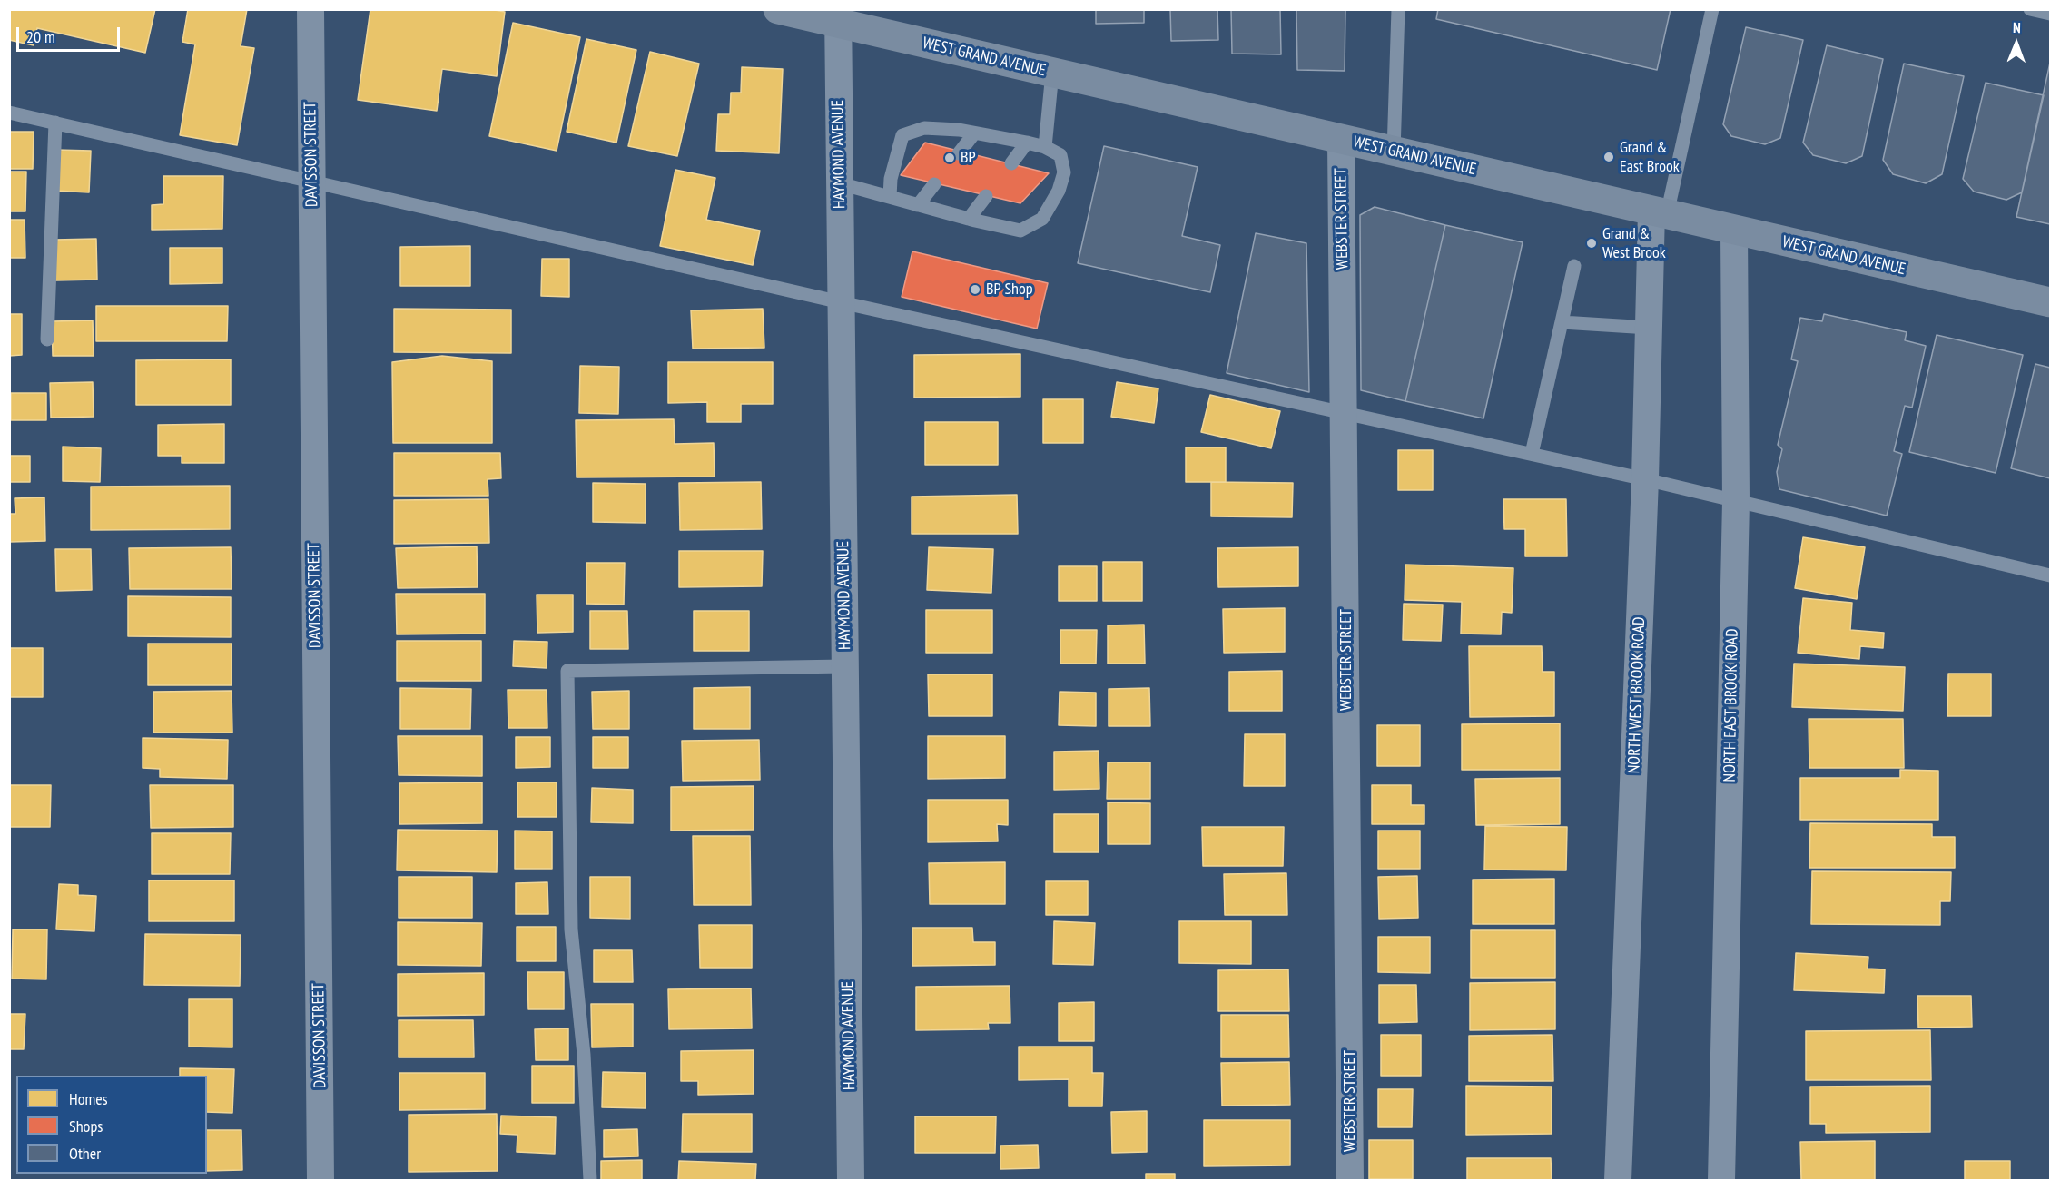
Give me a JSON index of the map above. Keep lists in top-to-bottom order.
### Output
{
  "streets": {
    "main road": ["WEST GRAND AVENUE"],
    "street": [
      "DAVISSON STREET",
      "HAYMOND AVENUE",
      "WEBSTER STREET",
      "NORTH WEST BROOK ROAD",
      "NORTH EAST BROOK ROAD"
    ]
  },
  "crossings": [
    ["WEST GRAND AVENUE", "HAYMOND AVENUE"],
    ["WEST GRAND AVENUE", "WEBSTER STREET"],
    ["WEST GRAND AVENUE", "NORTH WEST BROOK ROAD"],
    ["WEST GRAND AVENUE", "NORTH EAST BROOK ROAD"]
  ],
  "places": [
    "Grand & East Brook",
    "BP",
    "Grand & West Brook",
    "BP Shop"
  ],
  "legend": ["Homes", "Shops", "Other"],
  "scale_bar": "20 m",
  "north": "top"
}
